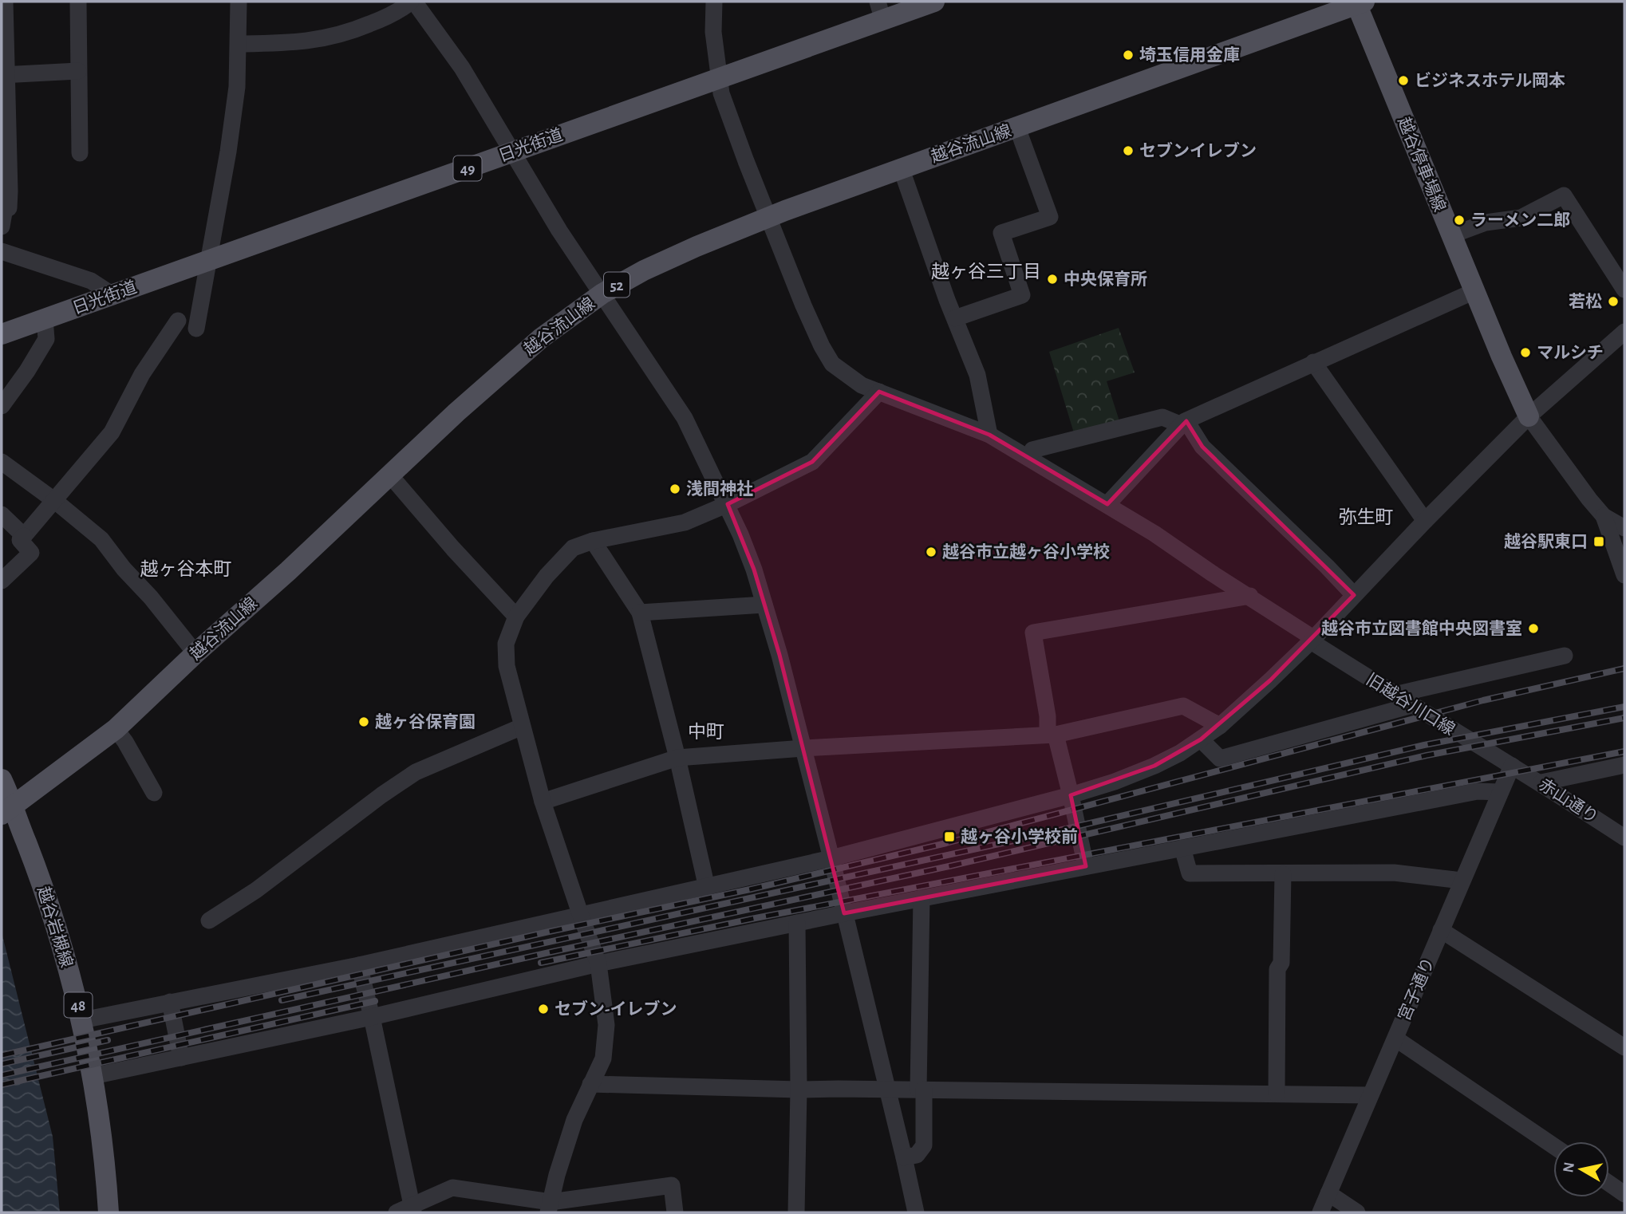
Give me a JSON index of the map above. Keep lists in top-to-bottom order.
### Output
{
  "streets": {
    "main road": [
      "越谷流山線",
      "日光街道",
      "越谷停車場線",
      "49",
      "52",
      "越谷岩槻線",
      "48"
    ],
    "street": ["旧越谷川口線", "赤山通り", "宮子通り"]
  },
  "crossings": [
    ["越谷流山線", "越谷停車場線"],
    ["越谷流山線", "旧越谷川口線"],
    ["越谷流山線", "越谷岩槻線"],
    ["日光街道", "旧越谷川口線"],
    ["旧越谷川口線", "赤山通り"],
    ["旧越谷川口線", "宮子通り"],
    ["赤山通り", "宮子通り"]
  ],
  "districts": [
    "越ヶ谷三丁目",
    "弥生町",
    "越ヶ谷本町",
    "中町"
  ],
  "places": {
    "other": [
      "埼玉信用金庫",
      "ビジネスホテル岡本",
      "セブンイレブン",
      "ラーメン二郎",
      "中央保育所",
      "若松",
      "マルシチ",
      "浅間神社",
      "越谷市立越ヶ谷小学校",
      "越谷市立図書館中央図書室",
      "越ヶ谷保育園",
      "セブン-イレブン"
    ],
    "transit": ["越谷駅東口", "越ヶ谷小学校前"]
  },
  "north": "left"
}
